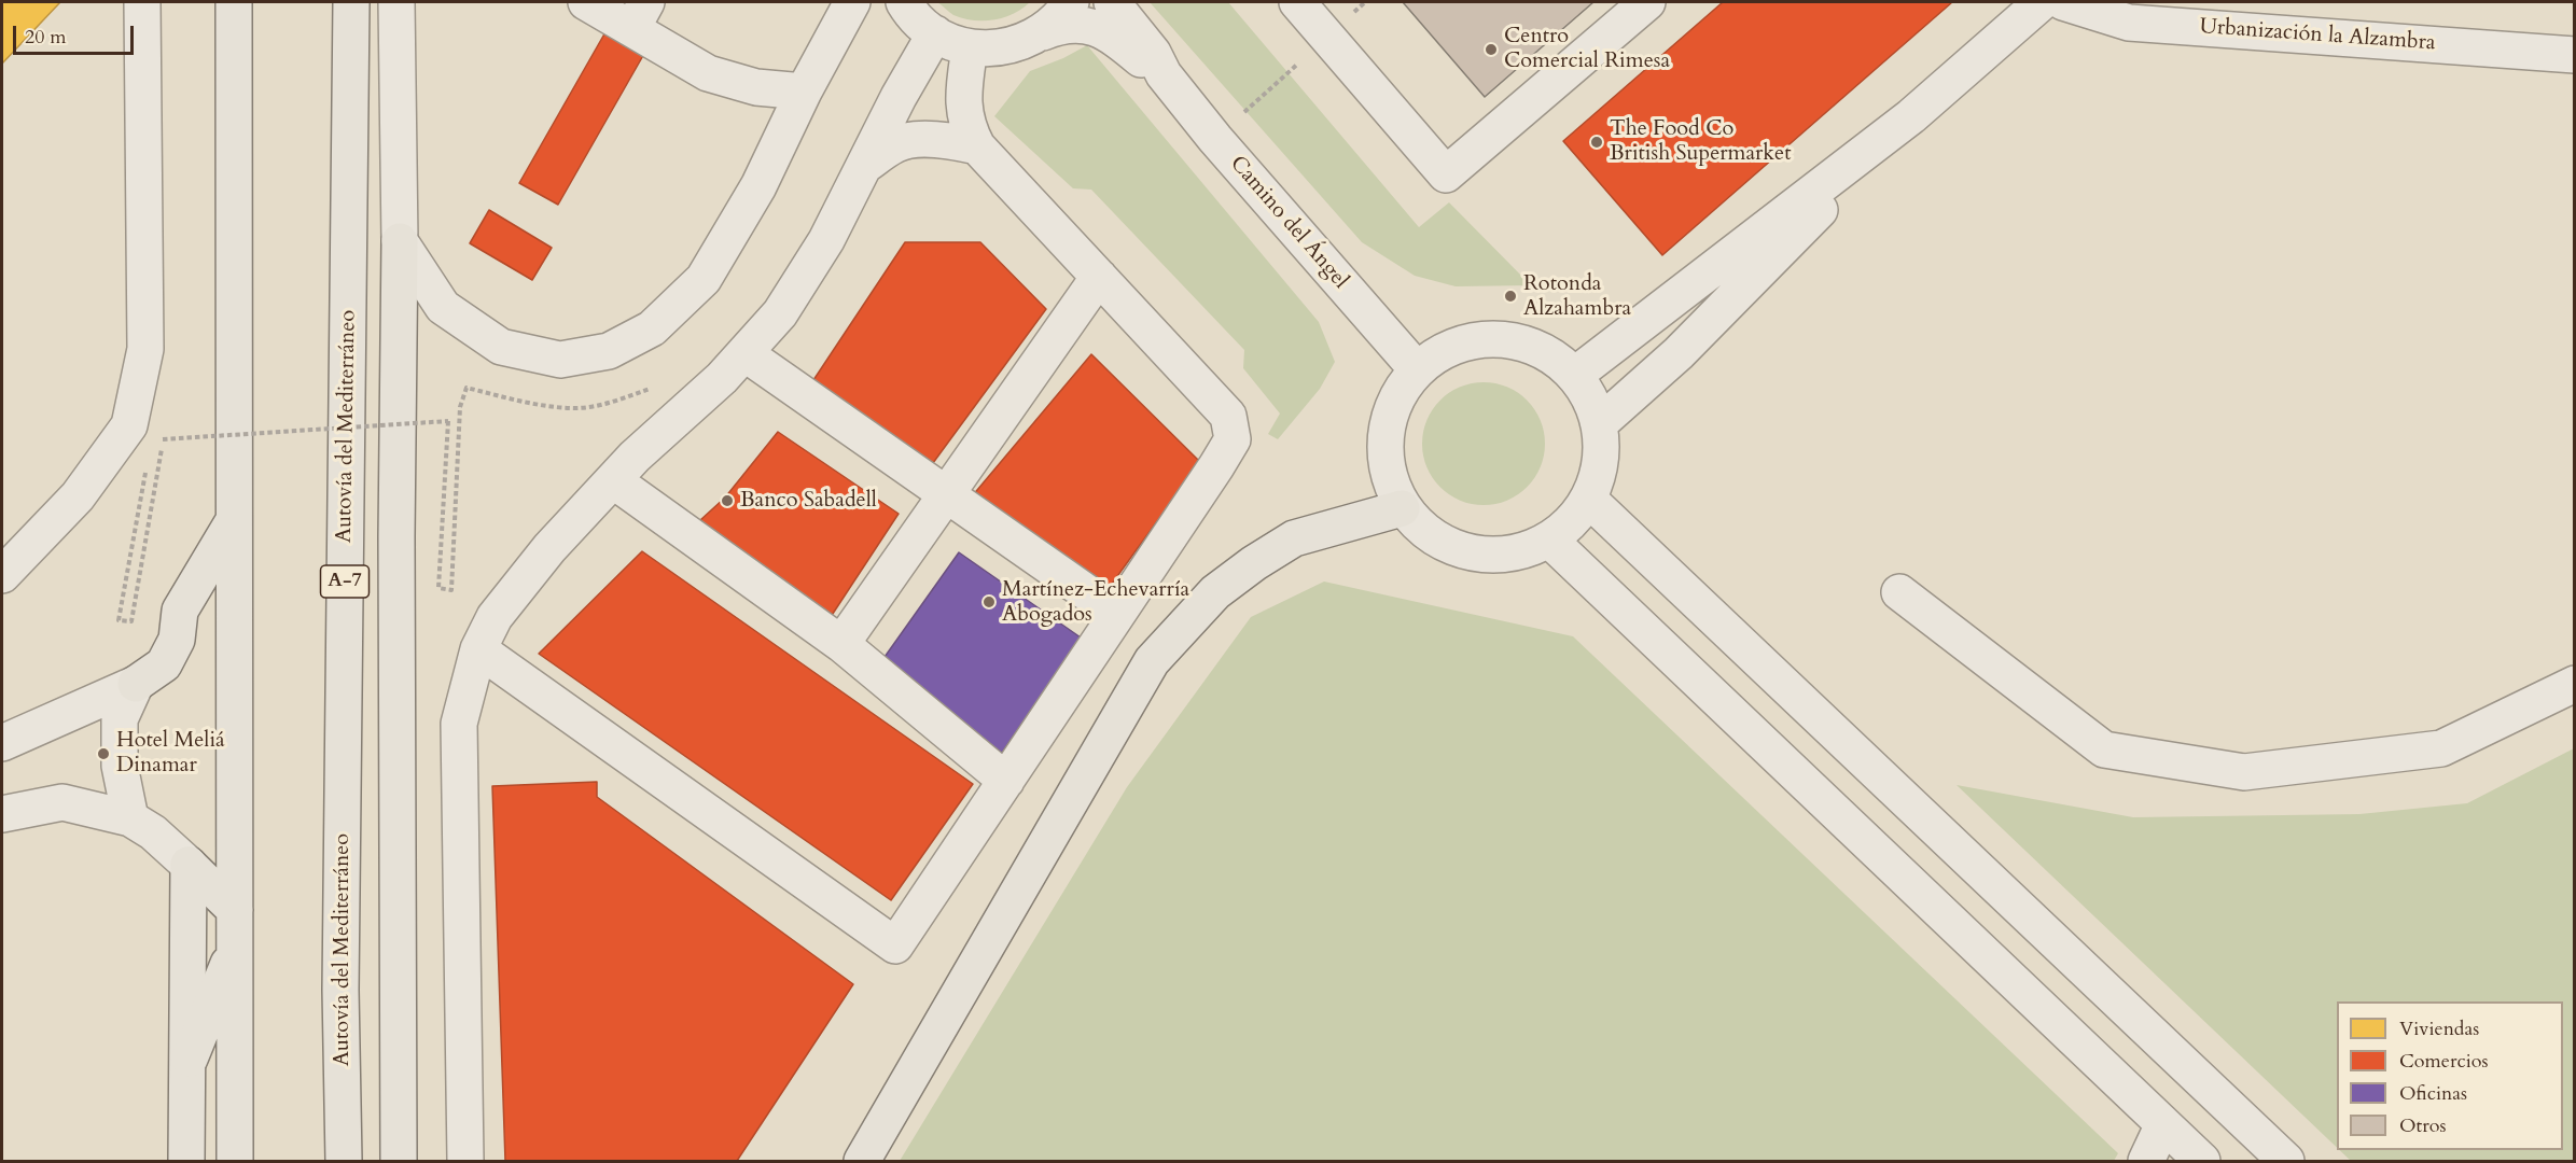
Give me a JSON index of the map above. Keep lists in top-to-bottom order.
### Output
{
  "streets": {
    "main road": ["Autovía del Mediterráneo", "A-7"],
    "street": ["Urbanización la Alzambra", "Camino del Ángel"]
  },
  "places": [
    "Centro Comercial Rimesa",
    "The Food Co British Supermarket",
    "Rotonda Alzahambra",
    "Banco Sabadell",
    "Martínez-Echevarría Abogados",
    "Hotel Meliá Dinamar"
  ],
  "legend": [
    "Viviendas",
    "Comercios",
    "Oficinas",
    "Otros"
  ],
  "scale_bar": "20 m"
}
